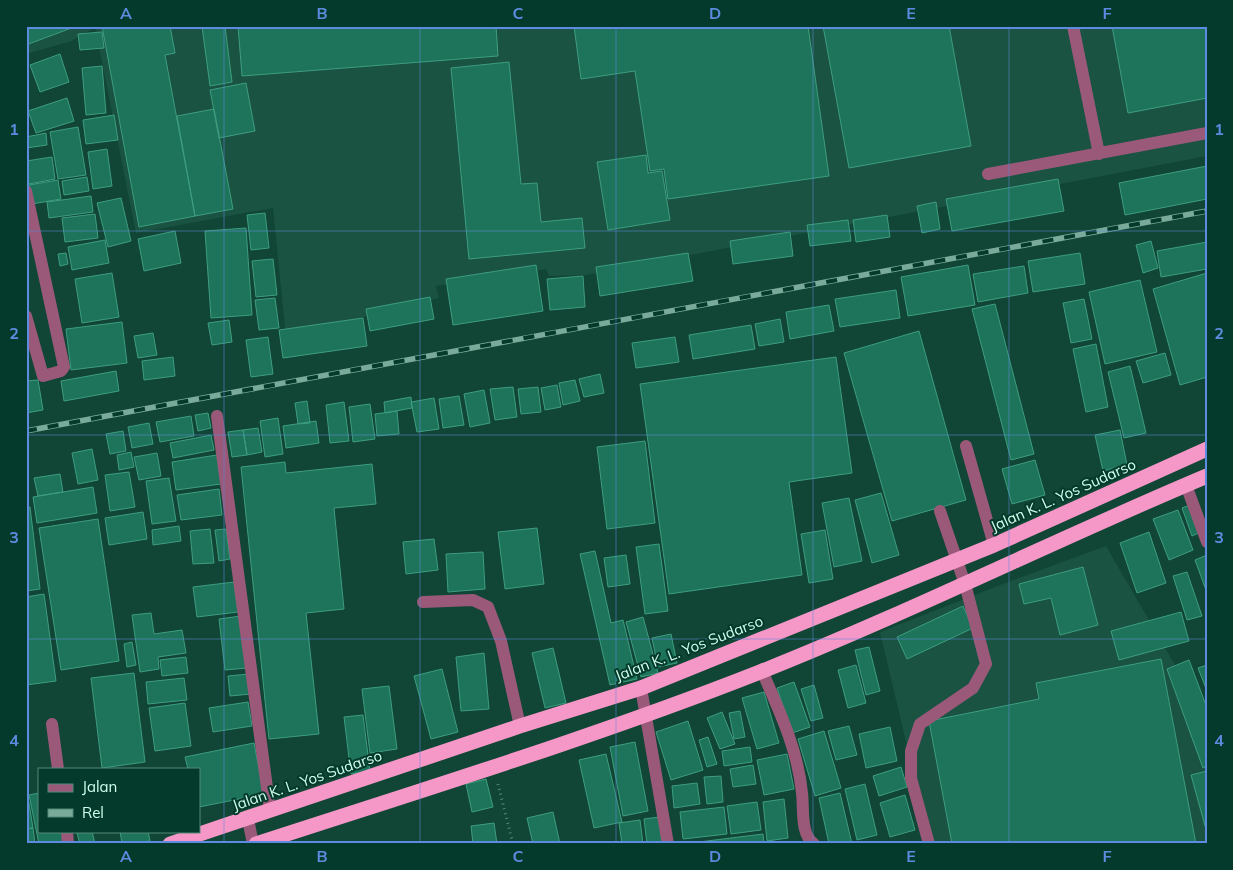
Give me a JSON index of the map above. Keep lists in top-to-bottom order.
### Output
{
  "streets": {
    "highway": ["Jalan K. L. Yos Sudarso"]
  },
  "legend": ["Jalan", "Rel"],
  "grid": {
    "columns": [
      "A",
      "B",
      "C",
      "D",
      "E",
      "F"
    ],
    "rows": [
      "1",
      "2",
      "3",
      "4"
    ]
  }
}
